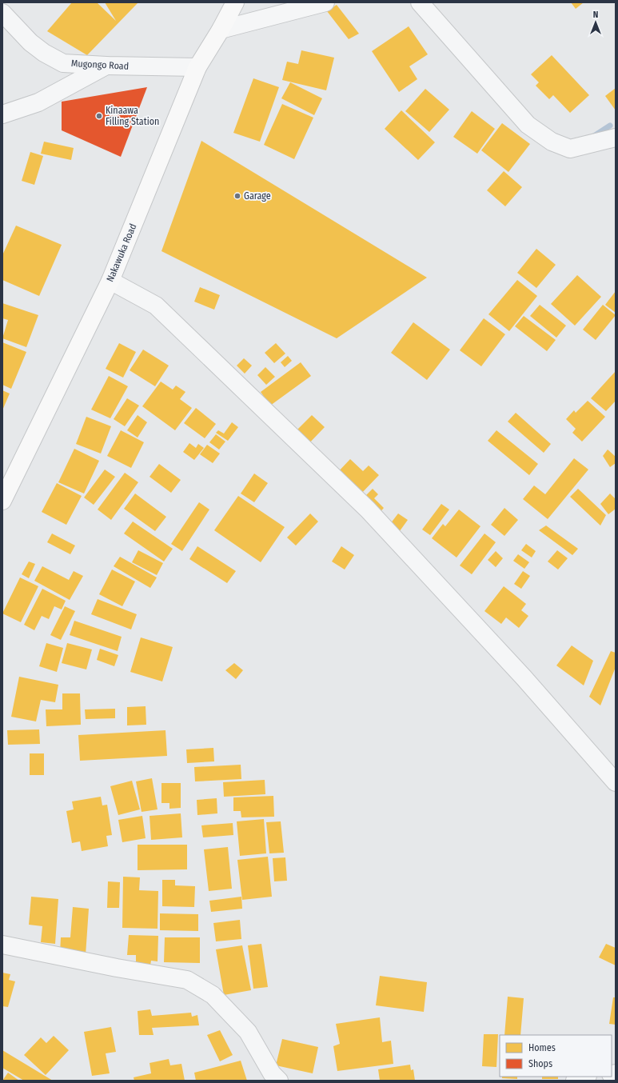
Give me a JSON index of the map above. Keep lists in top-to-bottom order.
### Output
{
  "streets": {
    "main road": ["Nakawuka Road"],
    "street": ["Mugongo Road"]
  },
  "crossings": [
    ["Mugongo Road", "Nakawuka Road"]
  ],
  "places": ["Kinaawa Filling Station", "Garage"],
  "legend": ["Homes", "Shops"],
  "north": "top"
}
